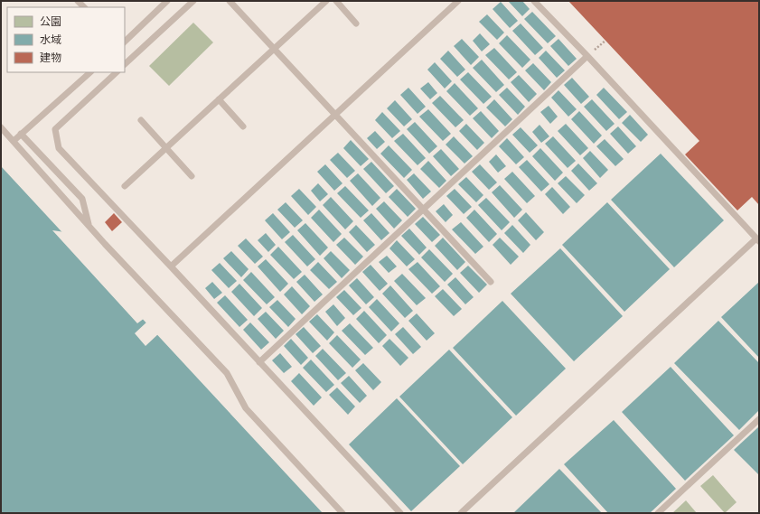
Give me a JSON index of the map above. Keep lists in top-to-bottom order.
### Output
{
  "legend": ["公園", "水域", "建物"]
}
